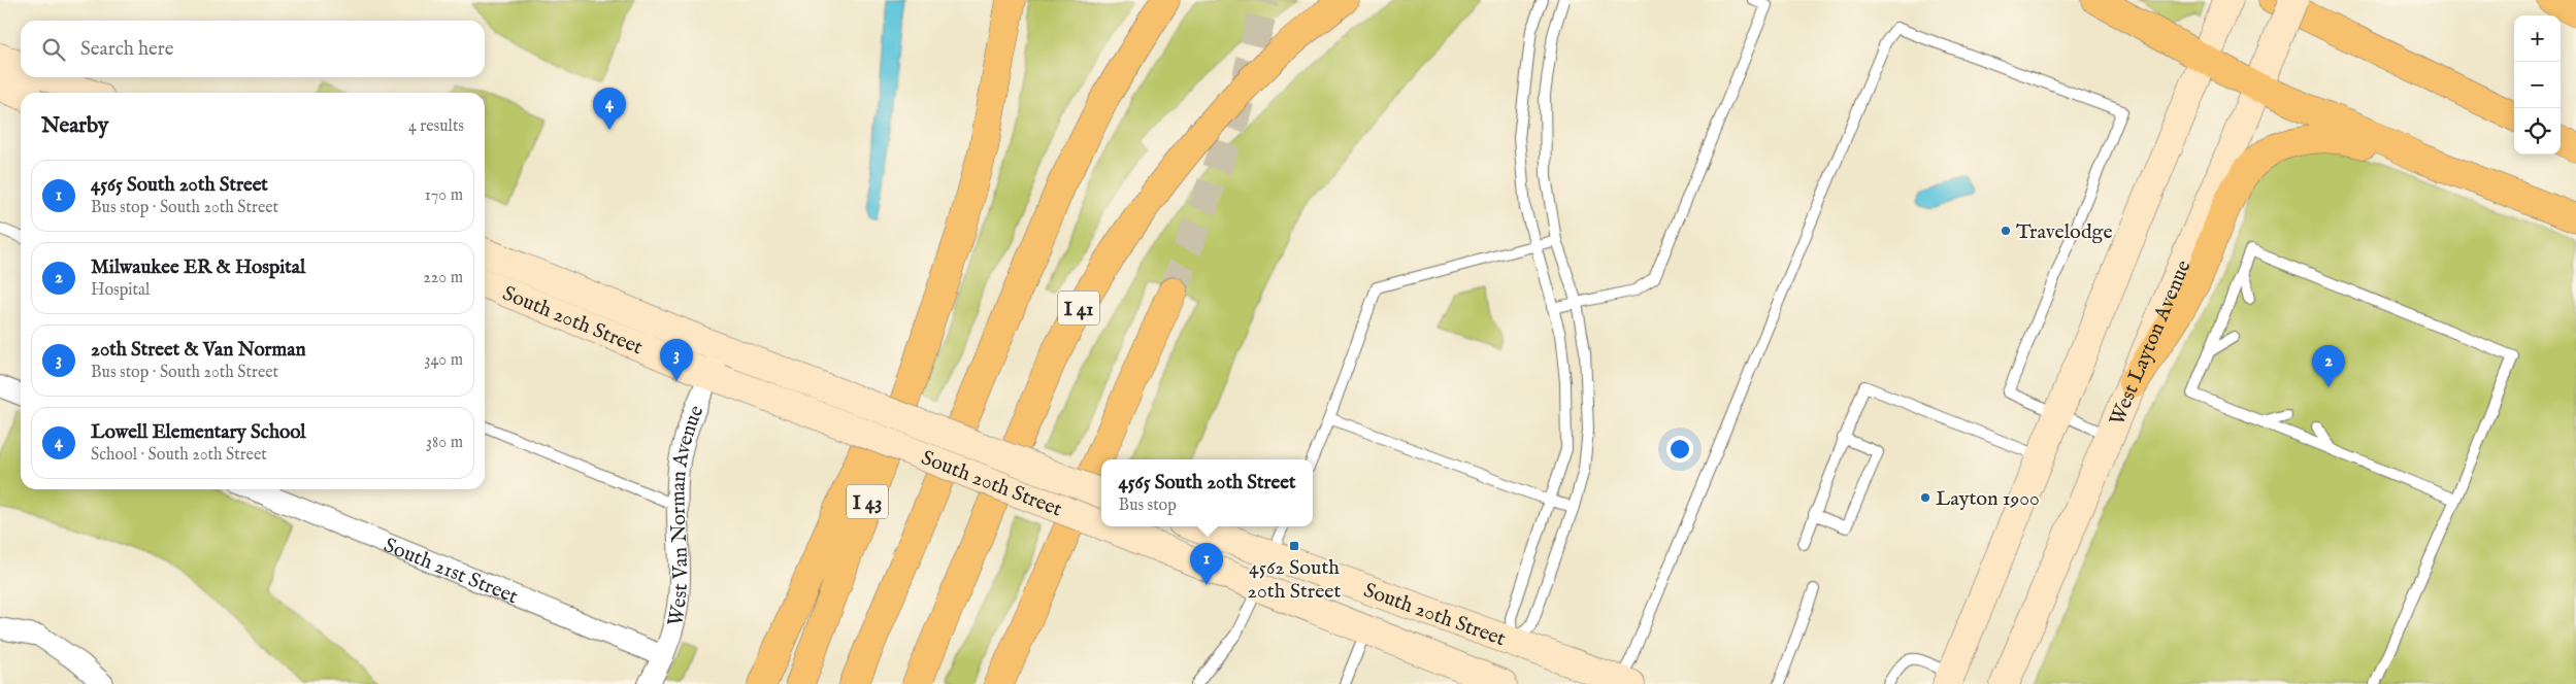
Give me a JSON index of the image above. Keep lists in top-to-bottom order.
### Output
{
  "streets": {
    "highway": ["I 41", "I 43"],
    "street": [
      "South 20th Street",
      "West Layton Avenue",
      "West Van Norman Avenue",
      "South 21st Street"
    ]
  },
  "crossings": [
    ["South 20th Street", "West Van Norman Avenue"],
    ["West Van Norman Avenue", "South 21st Street"]
  ],
  "places": {
    "other": ["Travelodge", "Layton 1900"],
    "transit": ["4562 South 20th Street"]
  },
  "page": {
    "map_buttons": ["+", "−"],
    "search": "Search here",
    "pins": [
      "4",
      "3",
      "2",
      "1"
    ],
    "heading": ["Nearby", "4 results"],
    "list": [
      {
        "mark": "1",
        "name": "4565 South 20th Street",
        "note": "Bus stop · South 20th Street",
        "value": "170 m"
      },
      {
        "mark": "2",
        "name": "Milwaukee ER & Hospital",
        "note": "Hospital",
        "value": "220 m"
      },
      {
        "mark": "3",
        "name": "20th Street & Van Norman",
        "note": "Bus stop · South 20th Street",
        "value": "340 m"
      },
      {
        "mark": "4",
        "name": "Lowell Elementary School",
        "note": "School · South 20th Street",
        "value": "380 m"
      }
    ],
    "popup": ["4565 South 20th Street", "Bus stop"]
  }
}
